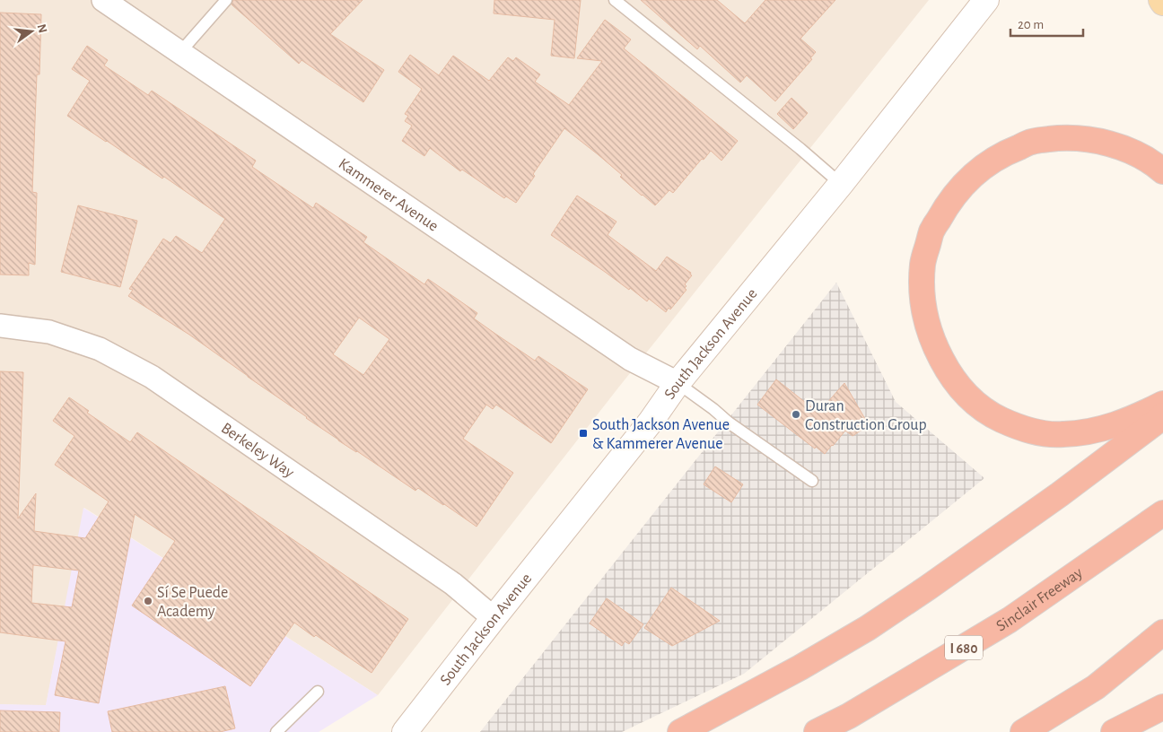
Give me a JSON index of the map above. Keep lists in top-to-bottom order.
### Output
{
  "streets": {
    "highway": ["Sinclair Freeway", "I 680"],
    "main road": ["South Jackson Avenue"],
    "street": ["Kammerer Avenue", "Berkeley Way"]
  },
  "crossings": [
    ["Kammerer Avenue", "South Jackson Avenue"],
    ["South Jackson Avenue", "Berkeley Way"]
  ],
  "places": {
    "other": ["Duran Construction Group", "Sí Se Puede Academy"],
    "transit": ["South Jackson Avenue & Kammerer Avenue"]
  },
  "scale_bar": "20 m",
  "north": "right"
}
